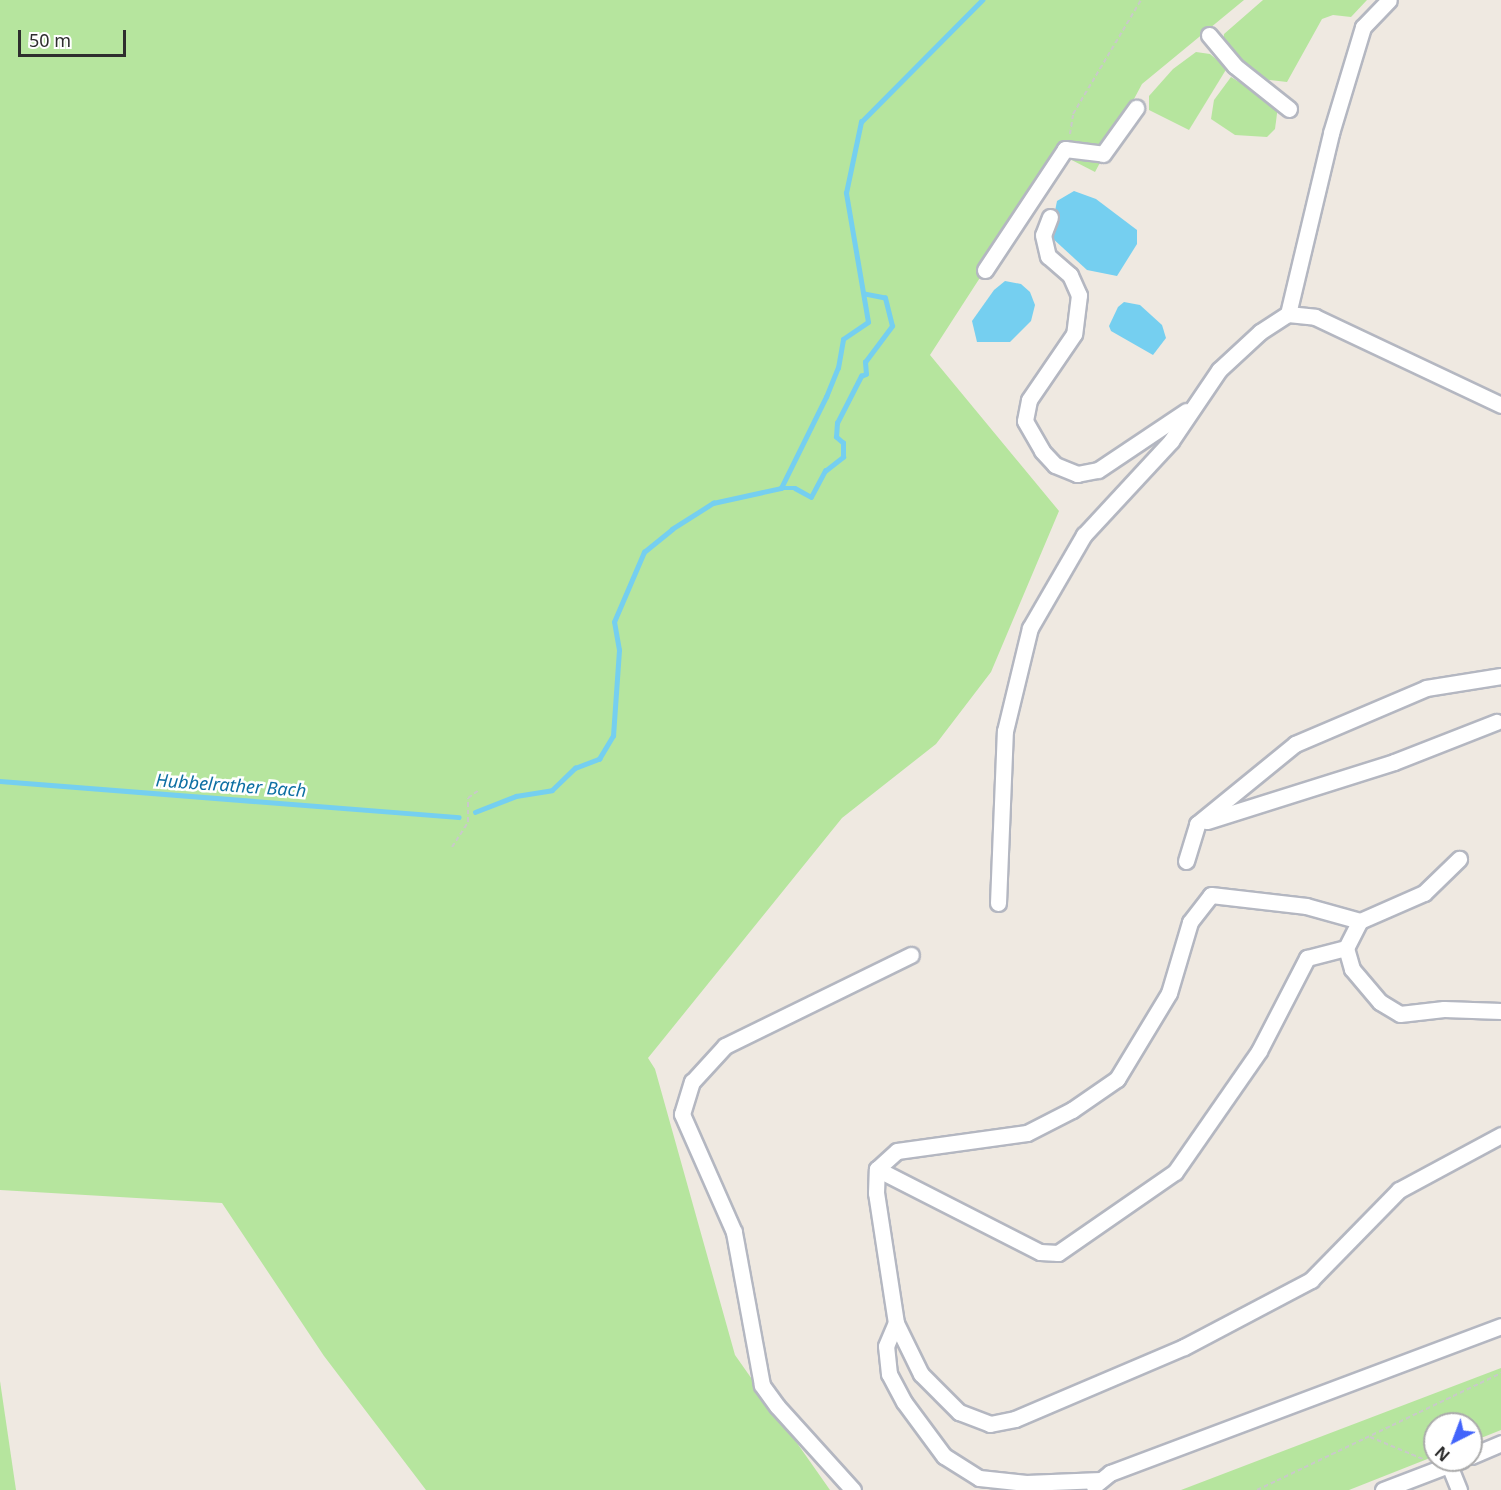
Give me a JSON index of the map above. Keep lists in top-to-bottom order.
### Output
{
  "water": ["Hubbelrather Bach"],
  "scale_bar": "50 m",
  "north": "bottom left"
}
